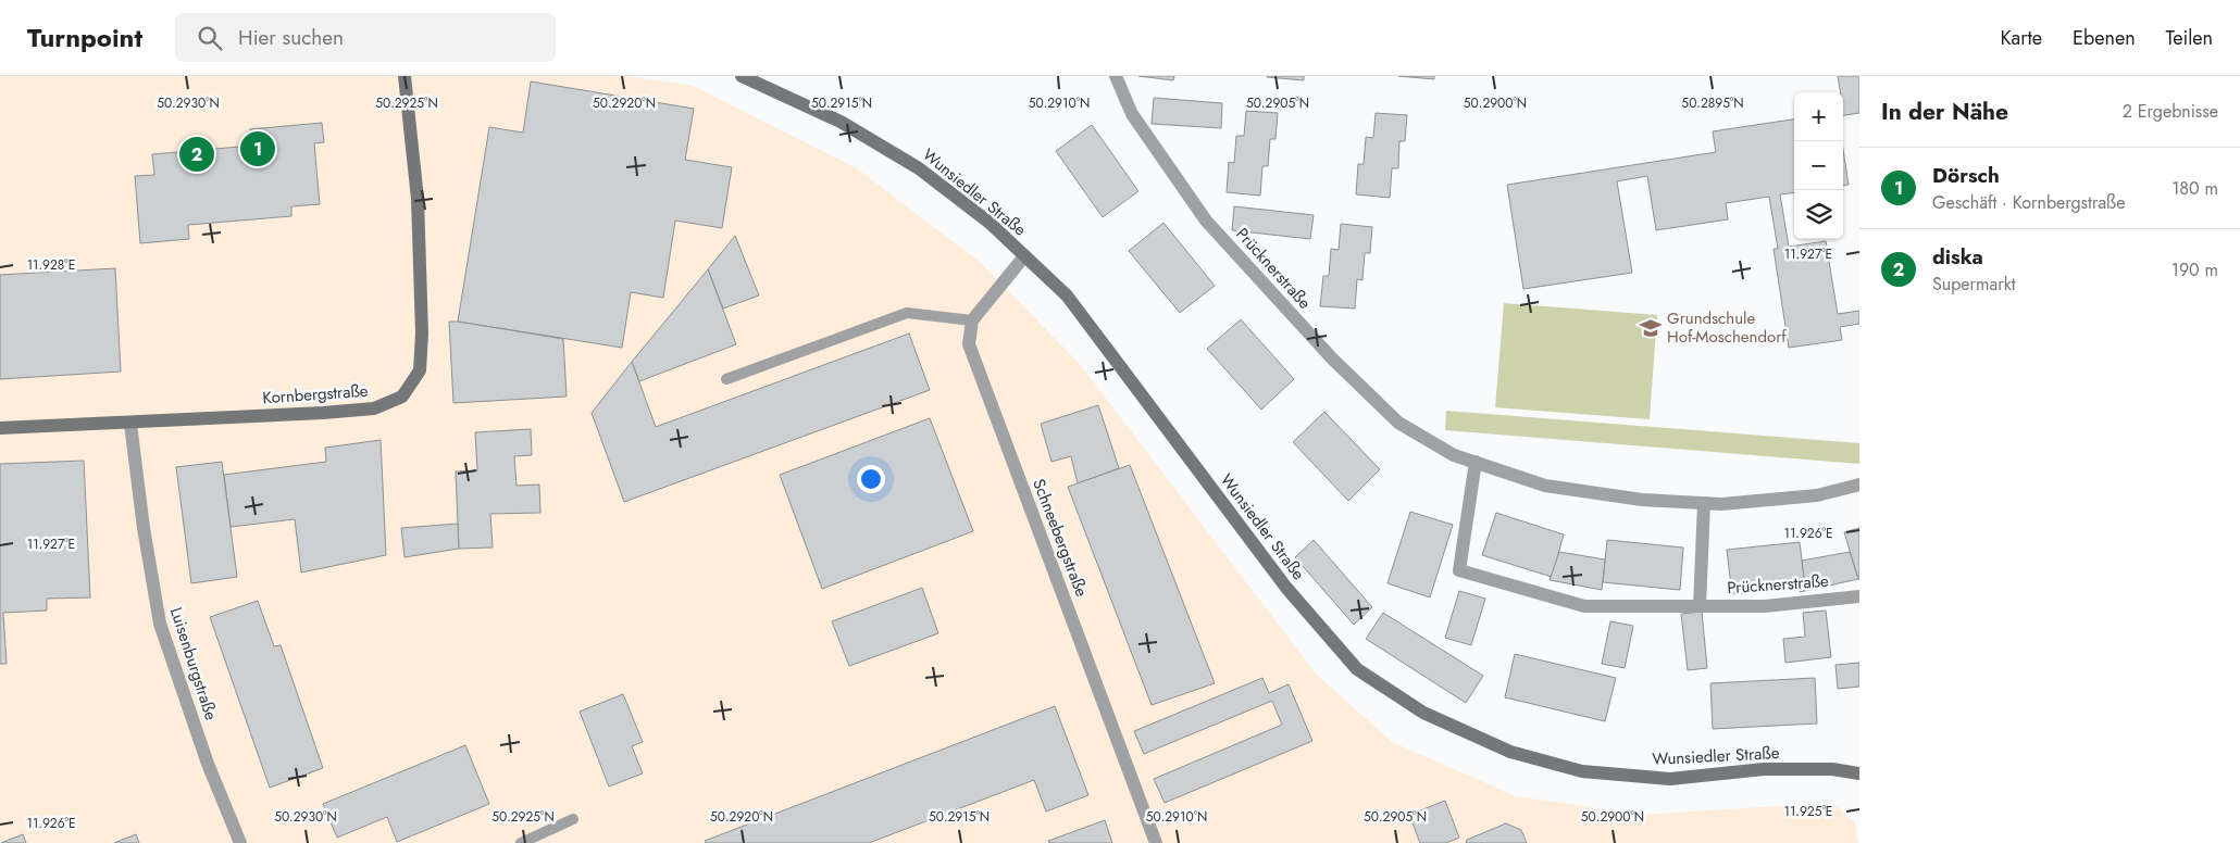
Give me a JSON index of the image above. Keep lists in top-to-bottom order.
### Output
{
  "streets": {
    "main road": ["Wunsiedler Straße", "Kornbergstraße"],
    "street": ["Prücknerstraße", "Schneebergstraße", "Luisenburgstraße"]
  },
  "crossings": [
    ["Kornbergstraße", "Luisenburgstraße"]
  ],
  "places": {
    "school or university": ["Grundschule Hof-Moschendorf"]
  },
  "page": {
    "header": "Turnpoint",
    "search": "Hier suchen",
    "nav": ["Karte", "Ebenen", "Teilen"],
    "heading": ["In der Nähe", "2 Ergebnisse"],
    "map_buttons": ["+", "−"],
    "pins": ["1", "2"],
    "list": [
      {
        "mark": "1",
        "name": "Dörsch",
        "note": "Geschäft · Kornbergstraße",
        "value": "180 m"
      },
      {
        "mark": "2",
        "name": "diska",
        "note": "Supermarkt",
        "value": "190 m"
      }
    ]
  },
  "coordinates": [
    "50.2930°N",
    "50.2925°N",
    "50.2920°N",
    "50.2915°N",
    "50.2910°N",
    "50.2905°N",
    "50.2900°N",
    "50.2895°N",
    "11.927°E",
    "11.928°E",
    "11.926°E",
    "11.925°E"
  ]
}
